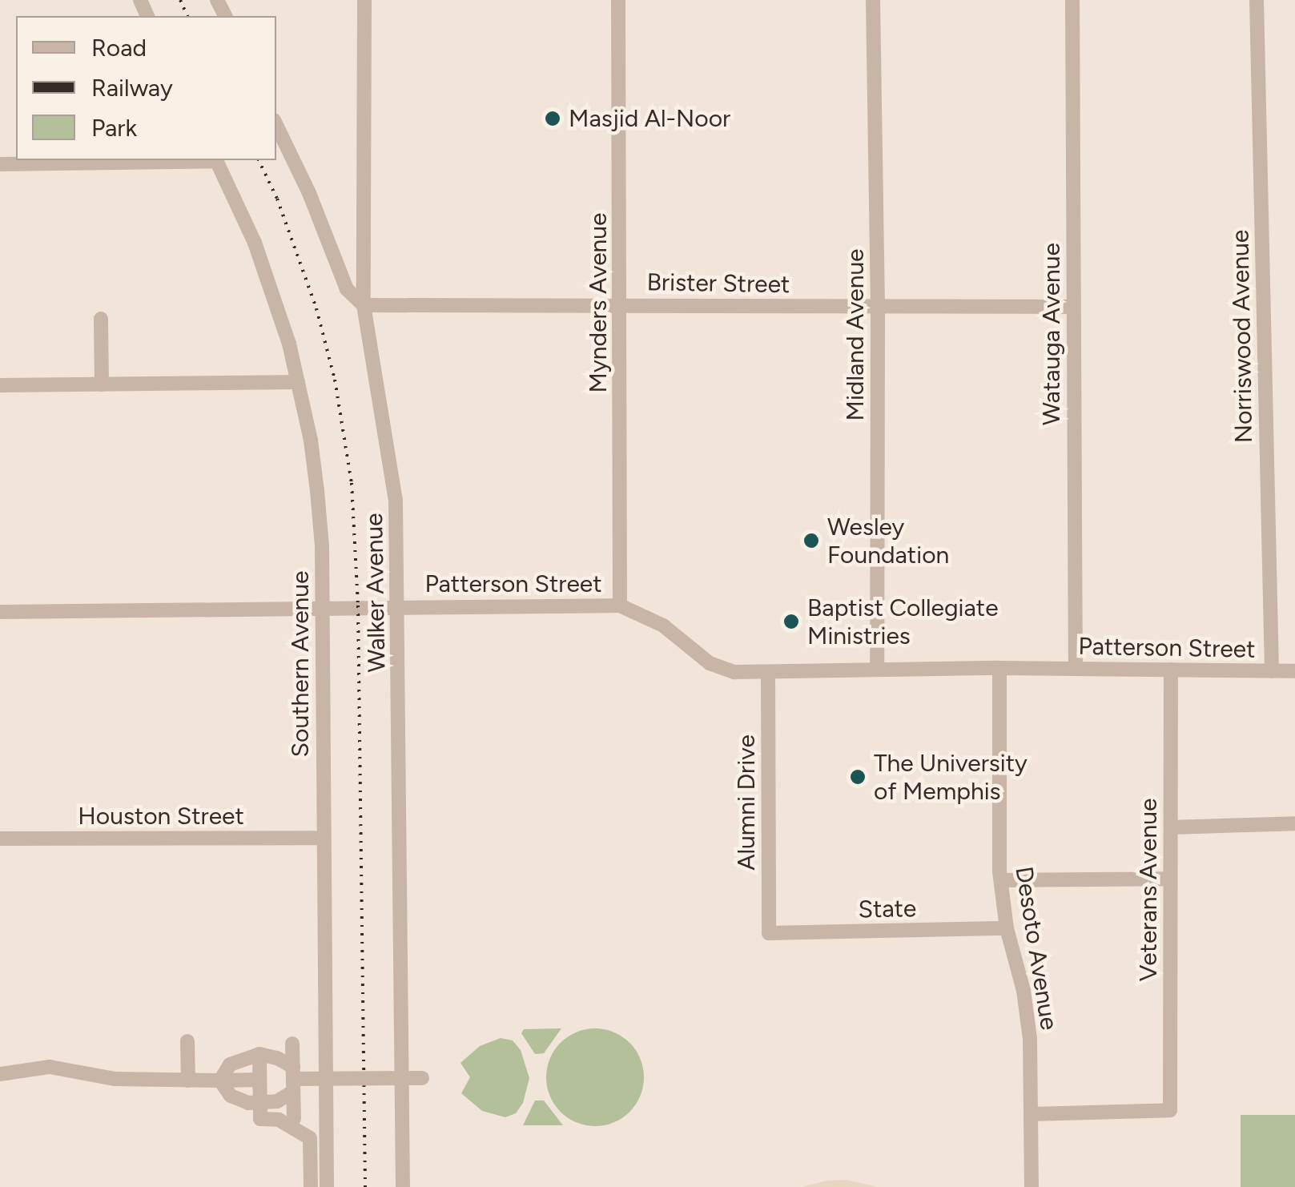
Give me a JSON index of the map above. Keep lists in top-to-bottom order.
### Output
{
  "streets": {
    "street": [
      "Brister Street",
      "Mynders Avenue",
      "Watauga Avenue",
      "Midland Avenue",
      "Norriswood Avenue",
      "Patterson Street",
      "Walker Avenue",
      "Southern Avenue",
      "Alumni Drive",
      "Houston Street",
      "Veterans Avenue",
      "State",
      "Desoto Avenue"
    ]
  },
  "crossings": [
    ["Brister Street", "Mynders Avenue"],
    ["Brister Street", "Watauga Avenue"],
    ["Brister Street", "Midland Avenue"],
    ["Brister Street", "Walker Avenue"],
    ["Mynders Avenue", "Patterson Street"],
    ["Watauga Avenue", "Patterson Street"],
    ["Midland Avenue", "Patterson Street"],
    ["Norriswood Avenue", "Patterson Street"],
    ["Patterson Street", "Walker Avenue"],
    ["Patterson Street", "Southern Avenue"],
    ["Patterson Street", "Alumni Drive"],
    ["Patterson Street", "Veterans Avenue"],
    ["Patterson Street", "Desoto Avenue"],
    ["Southern Avenue", "Houston Street"],
    ["Alumni Drive", "State"],
    ["Veterans Avenue", "Desoto Avenue"],
    ["State", "Desoto Avenue"]
  ],
  "places": [
    "Masjid Al-Noor",
    "Wesley Foundation",
    "Baptist Collegiate Ministries",
    "The University of Memphis"
  ],
  "legend": ["Road", "Railway", "Park"]
}
